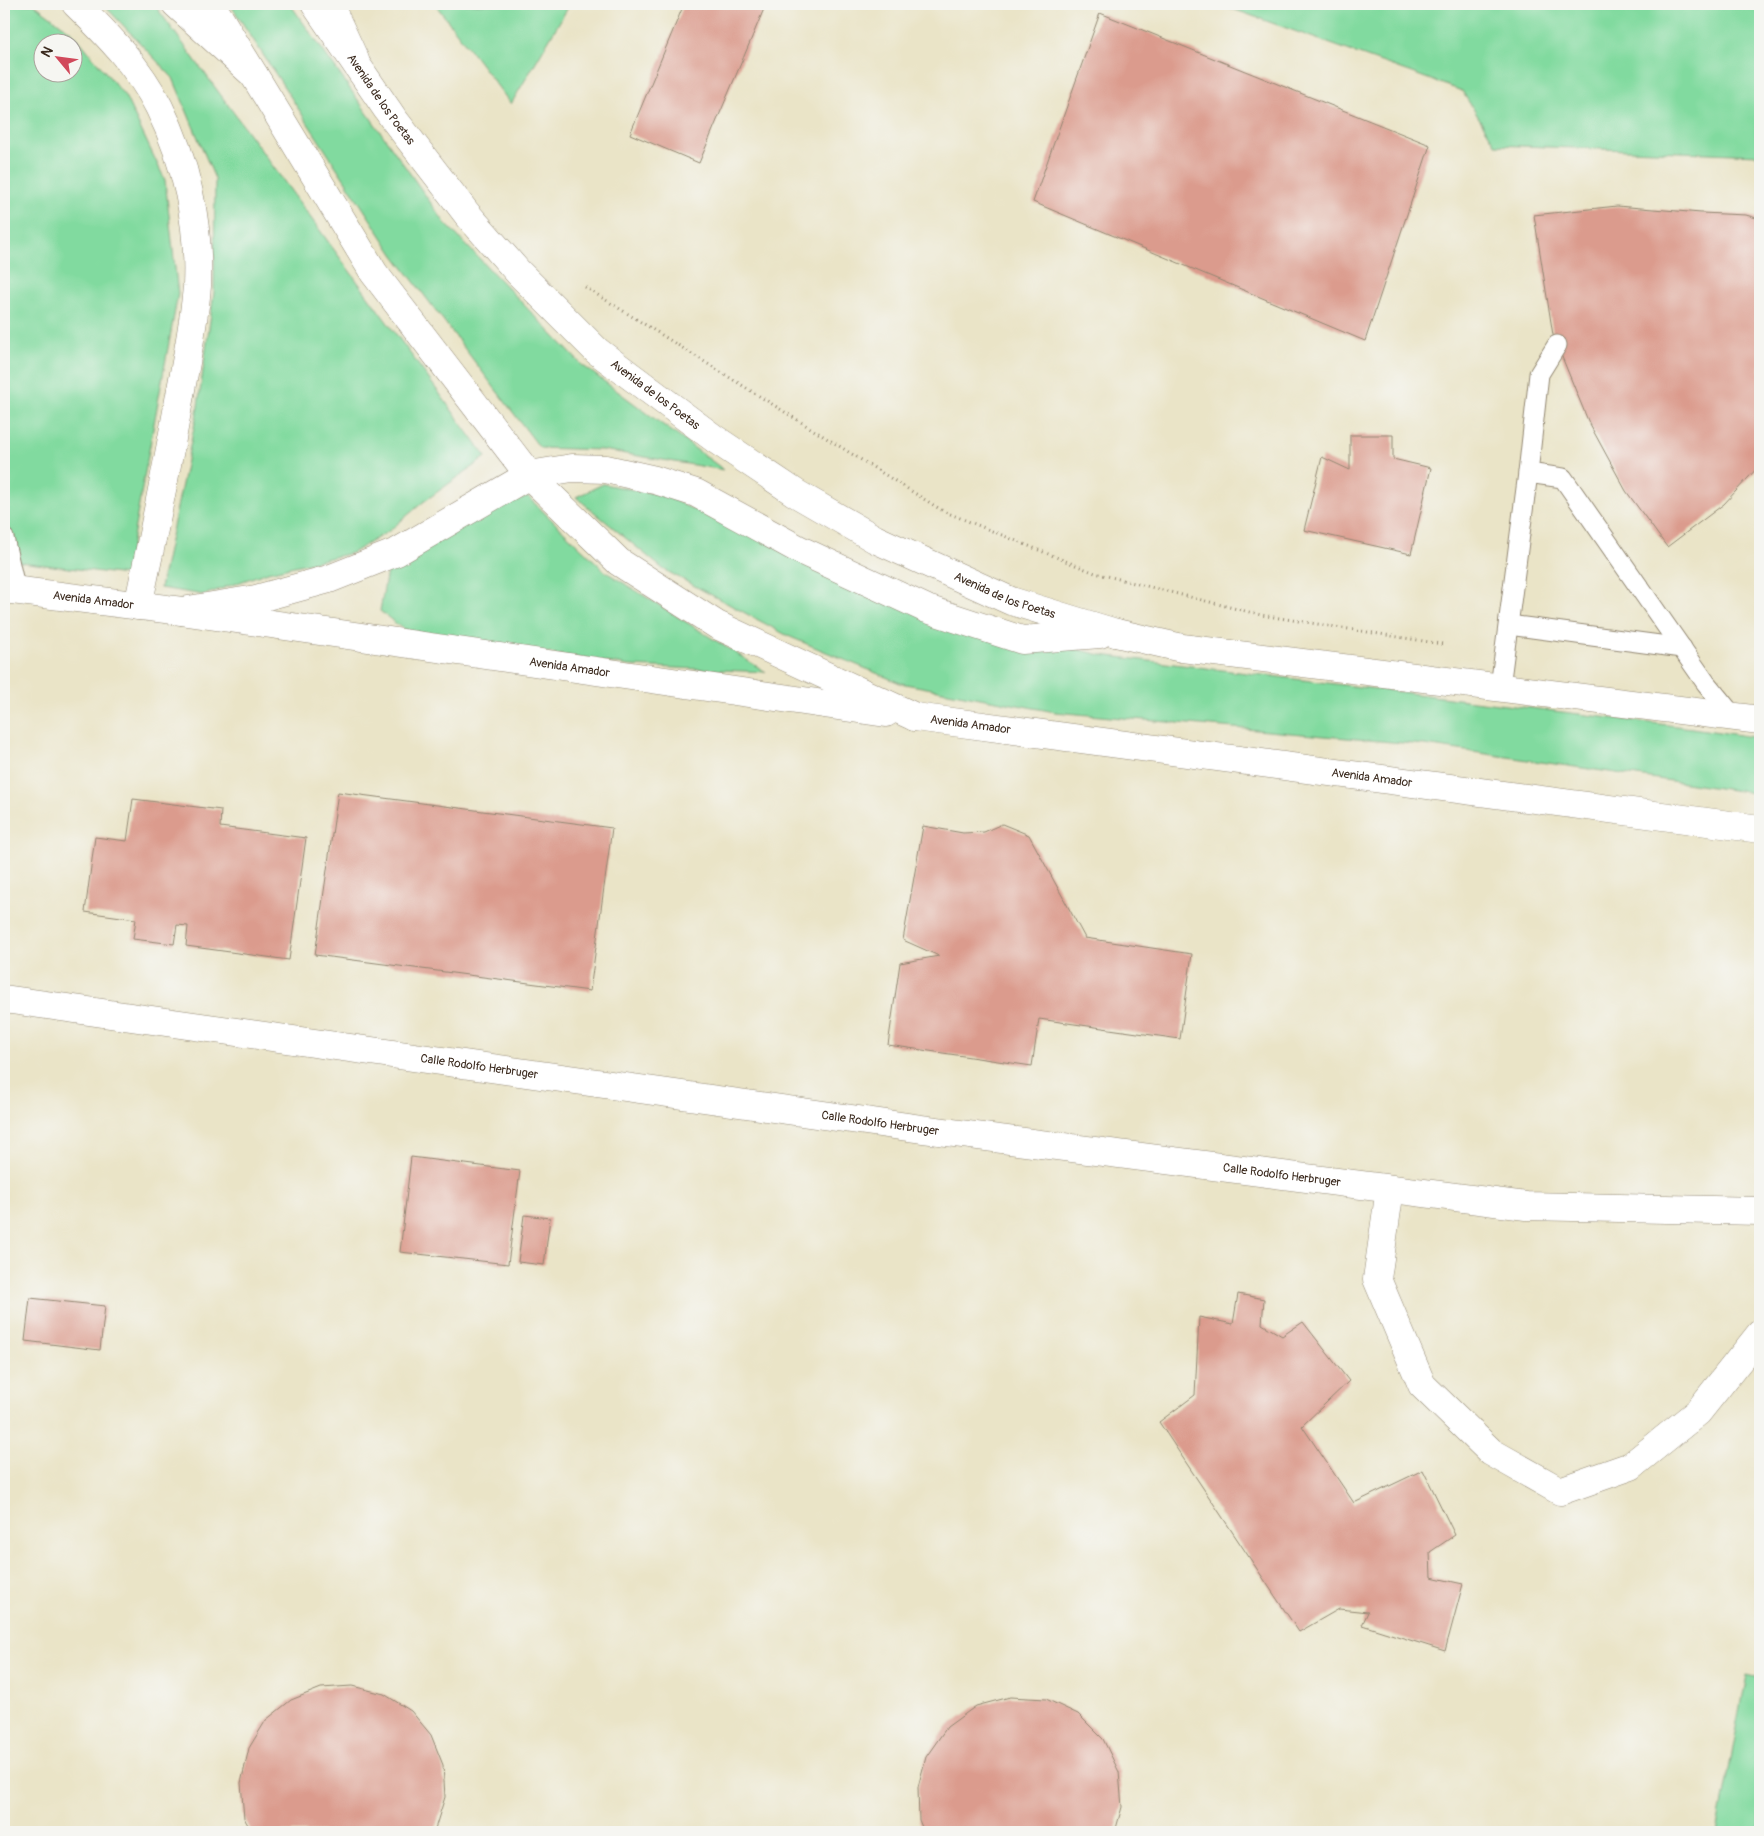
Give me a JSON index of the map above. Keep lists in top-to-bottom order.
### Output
{
  "streets": {
    "main road": ["Avenida de los Poetas", "Avenida Amador", "Calle Rodolfo Herbruger"]
  },
  "north": "top left"
}
